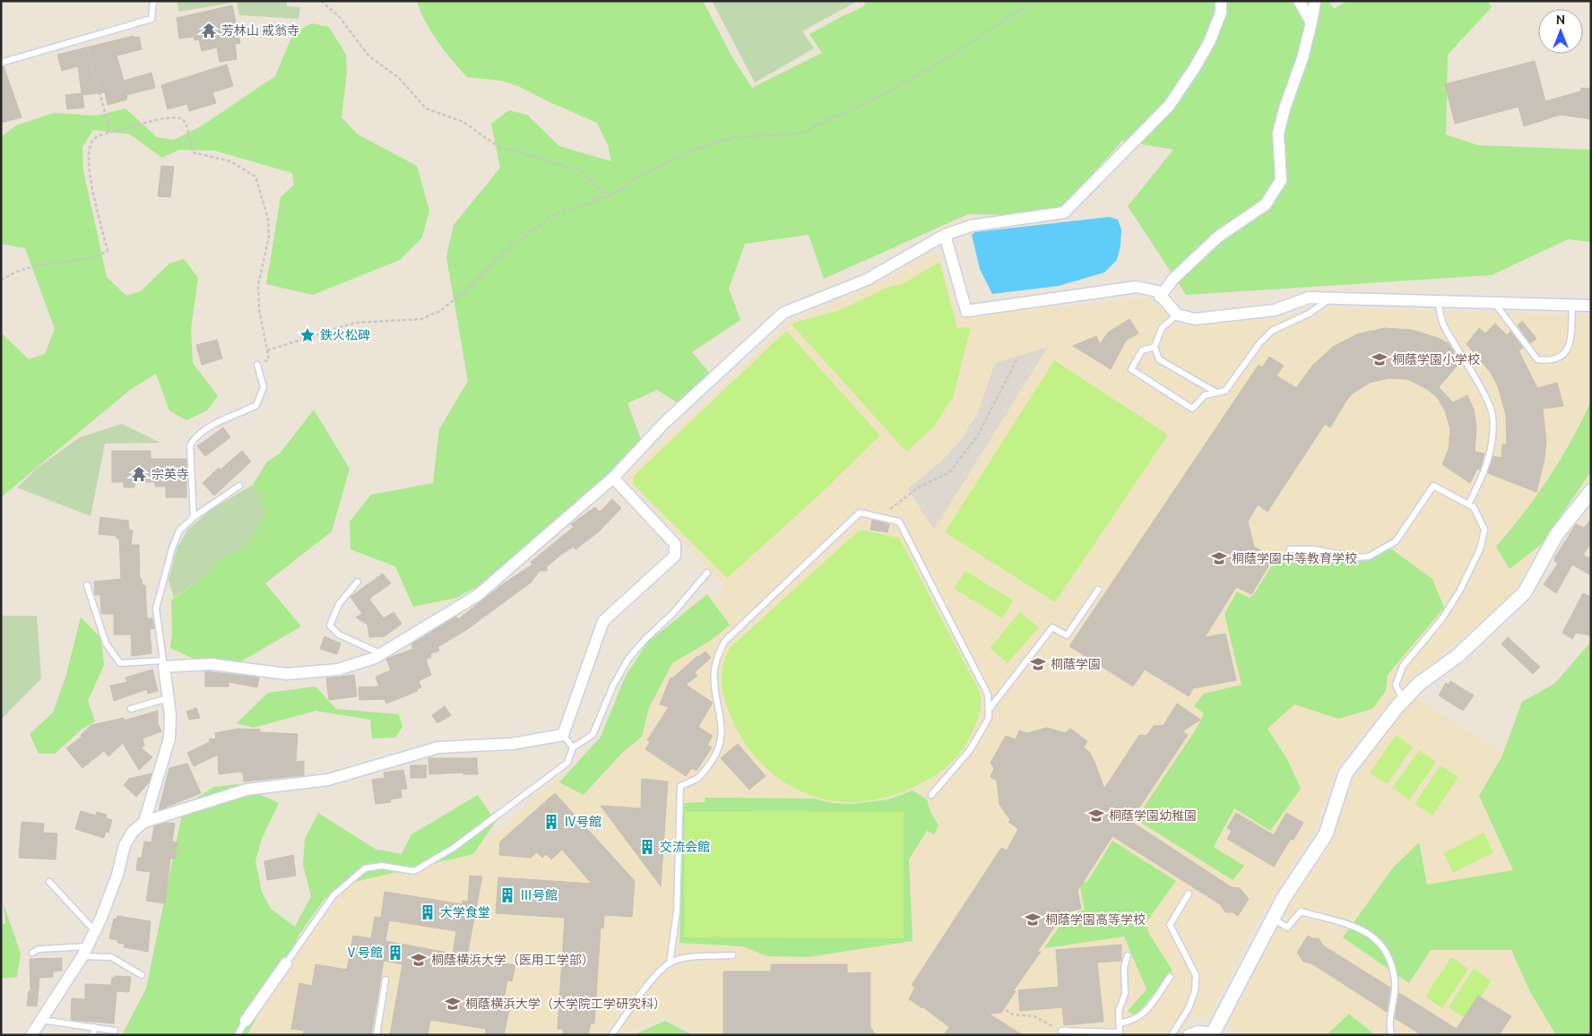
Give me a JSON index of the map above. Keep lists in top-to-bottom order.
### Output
{
  "places": {
    "temple": ["芳林山 戒翁寺", "宗英寺"],
    "place": ["鉄火松碑"],
    "school or university": [
      "桐蔭学園小学校",
      "桐蔭学園中等教育学校",
      "桐蔭学園",
      "桐蔭学園幼稚園",
      "桐蔭学園高等学校",
      "桐蔭横浜大学（医用工学部）",
      "桐蔭横浜大学（大学院工学研究科）"
    ],
    "building": [
      "Ⅳ号館",
      "交流会館",
      "Ⅲ号館",
      "大学食堂",
      "Ⅴ号館"
    ]
  },
  "north": "top"
}
